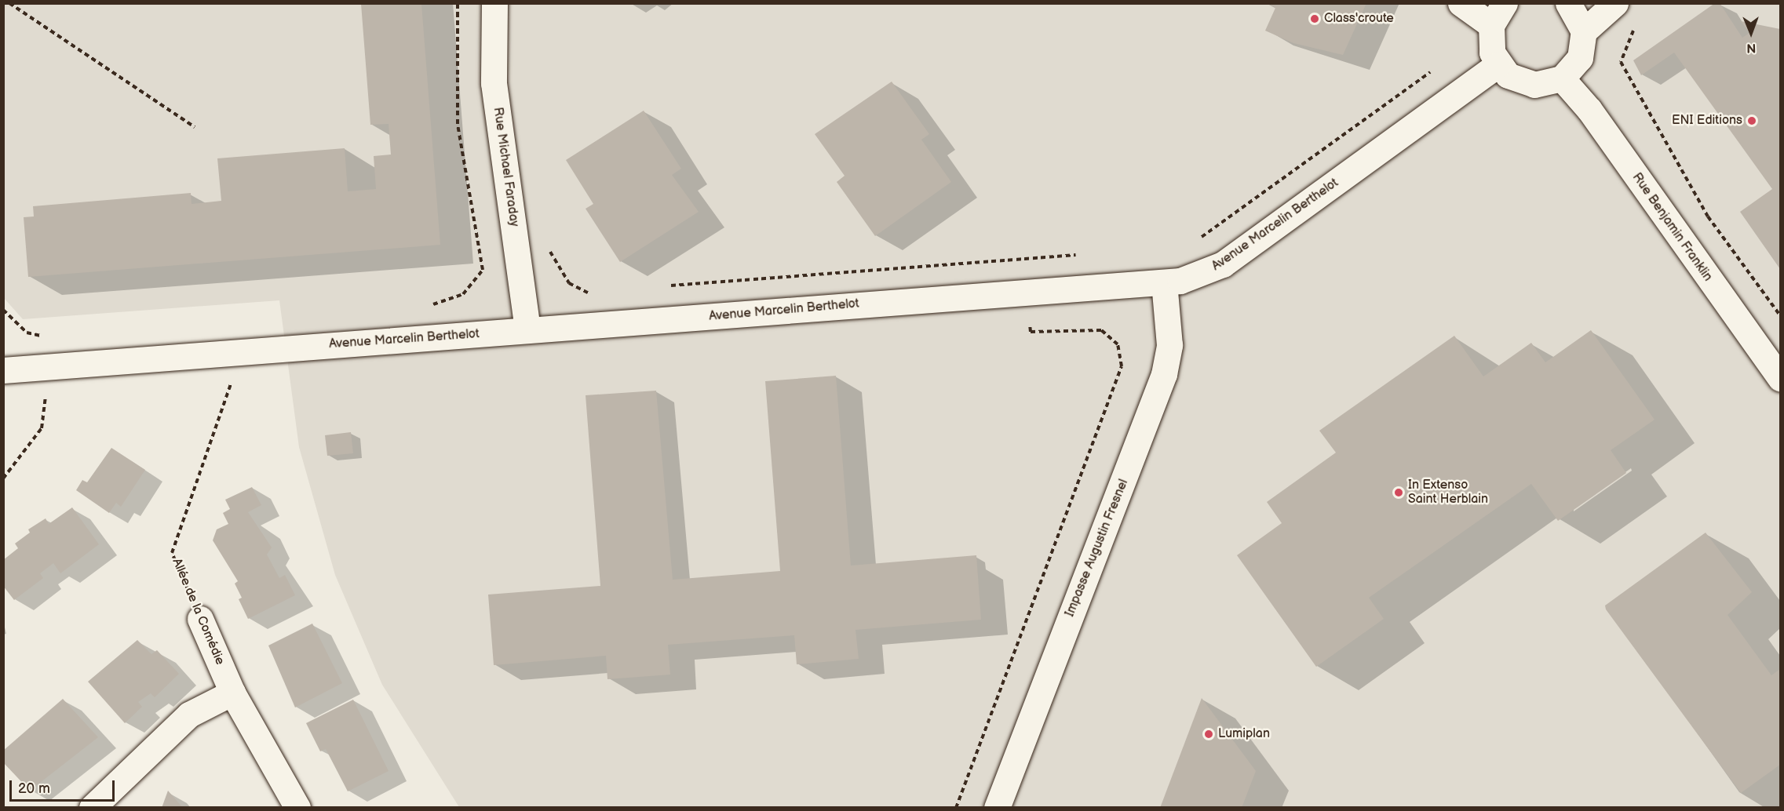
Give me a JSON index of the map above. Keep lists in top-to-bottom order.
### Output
{
  "streets": {
    "street": [
      "Rue Michael Faraday",
      "Avenue Marcelin Berthelot",
      "Rue Benjamin Franklin",
      "Impasse Augustin Fresnel",
      "Allée de la Comédie"
    ]
  },
  "crossings": [
    ["Rue Michael Faraday", "Avenue Marcelin Berthelot"],
    ["Avenue Marcelin Berthelot", "Impasse Augustin Fresnel"]
  ],
  "places": [
    "Class'croute",
    "ENI Editions",
    "In Extenso Saint Herblain",
    "Lumiplan"
  ],
  "scale_bar": "20 m",
  "north": "bottom"
}
